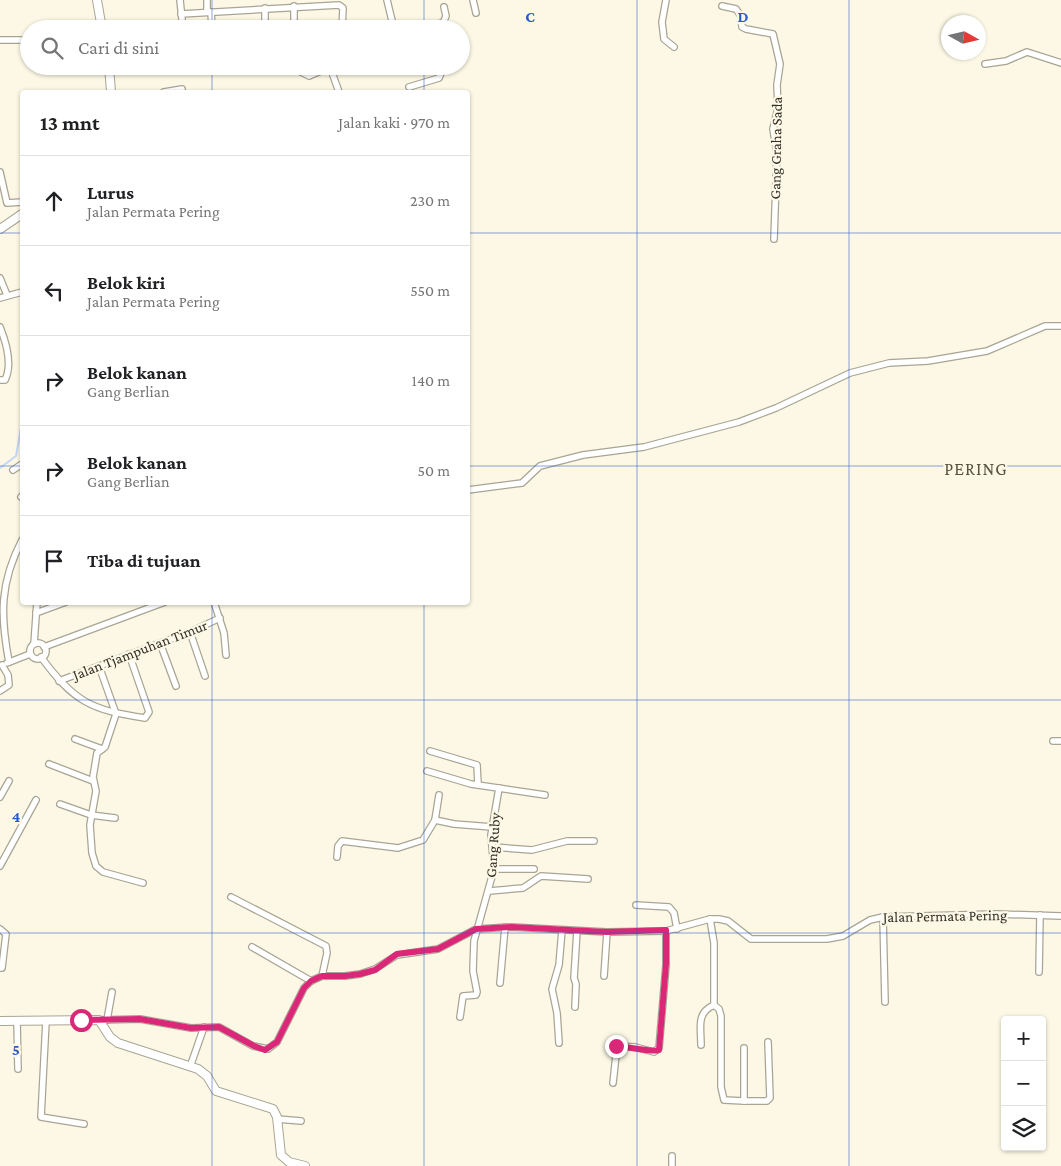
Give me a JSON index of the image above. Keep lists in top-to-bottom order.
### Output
{
  "streets": {
    "street": [
      "Gang Graha Sada",
      "Jalan Tjampuhan Timur",
      "Gang Ruby",
      "Jalan Permata Pering"
    ]
  },
  "districts": ["PERING"],
  "north": "right",
  "page": {
    "search": "Cari di sini",
    "heading": ["13 mnt", "Jalan kaki · 970 m"],
    "list": [
      ["Lurus", "Jalan Permata Pering", "230 m"],
      ["Belok kiri", "Jalan Permata Pering", "550 m"],
      ["Belok kanan", "Gang Berlian", "140 m"],
      ["Belok kanan", "Gang Berlian", "50 m"],
      "Tiba di tujuan"
    ],
    "map_buttons": ["+", "−"]
  },
  "grid": {
    "columns": ["C", "D"],
    "rows": ["4", "5"]
  }
}
